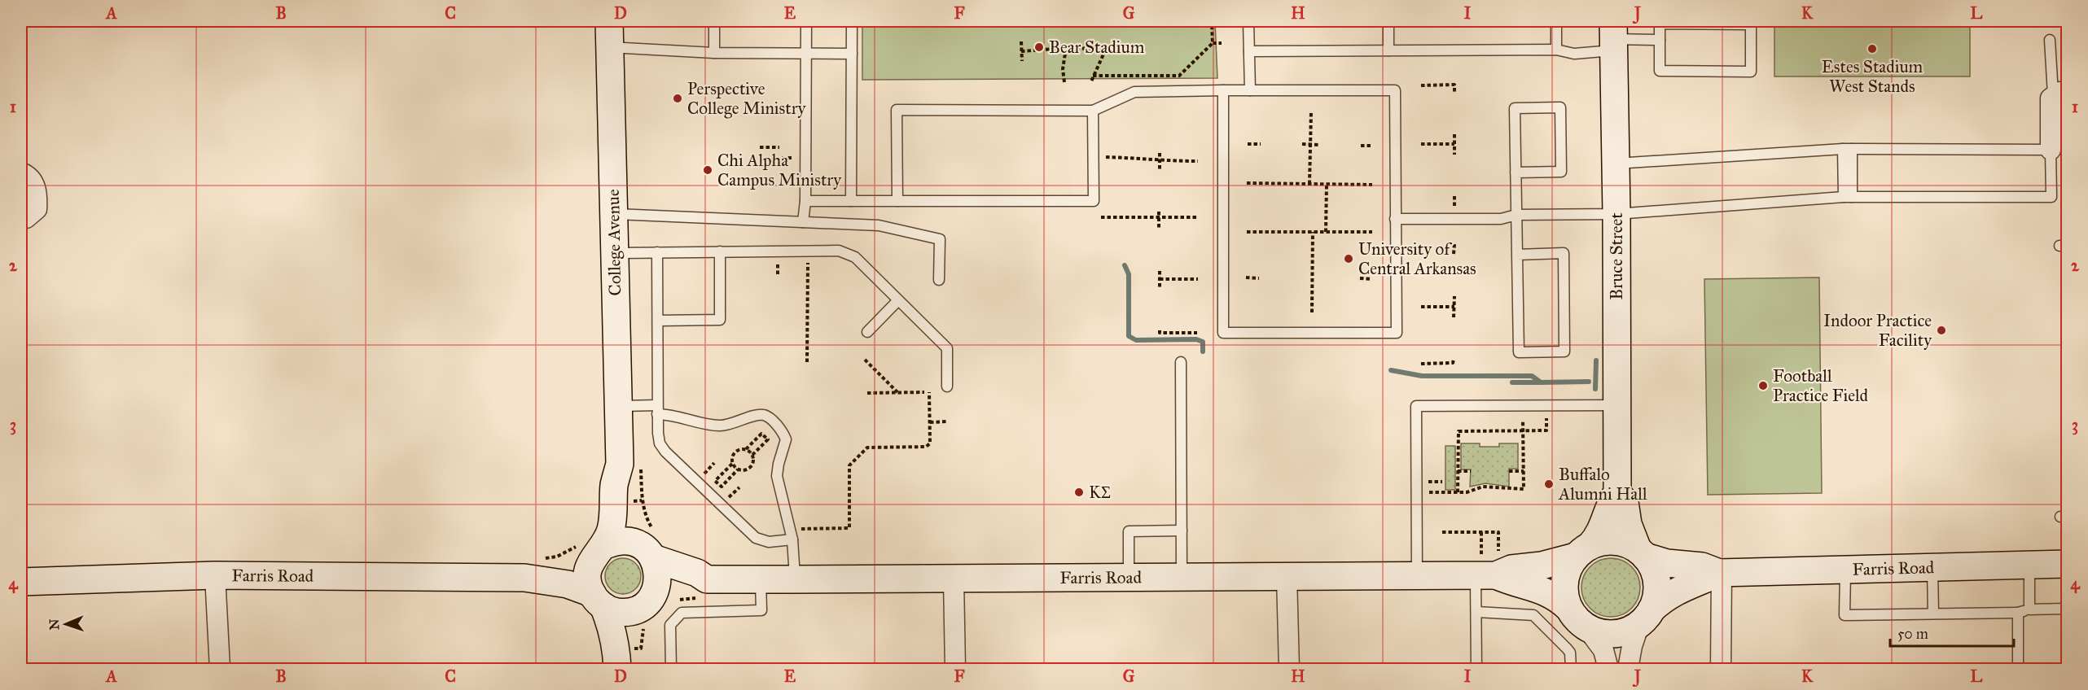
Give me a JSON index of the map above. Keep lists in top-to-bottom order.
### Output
{
  "streets": {
    "street": ["College Avenue", "Bruce Street", "Farris Road"]
  },
  "crossings": [
    ["College Avenue", "Farris Road"],
    ["Bruce Street", "Farris Road"]
  ],
  "places": [
    "Bear Stadium",
    "Estes Stadium West Stands",
    "Perspective College Ministry",
    "Chi Alpha Campus Ministry",
    "University of Central Arkansas",
    "Indoor Practice Facility",
    "Football Practice Field",
    "Buffalo Alumni Hall",
    "KΣ"
  ],
  "scale_bar": "50 m",
  "north": "left",
  "grid": {
    "columns": [
      "A",
      "B",
      "C",
      "D",
      "E",
      "F",
      "G",
      "H",
      "I",
      "J",
      "K",
      "L"
    ],
    "rows": [
      "1",
      "2",
      "3",
      "4"
    ]
  }
}
